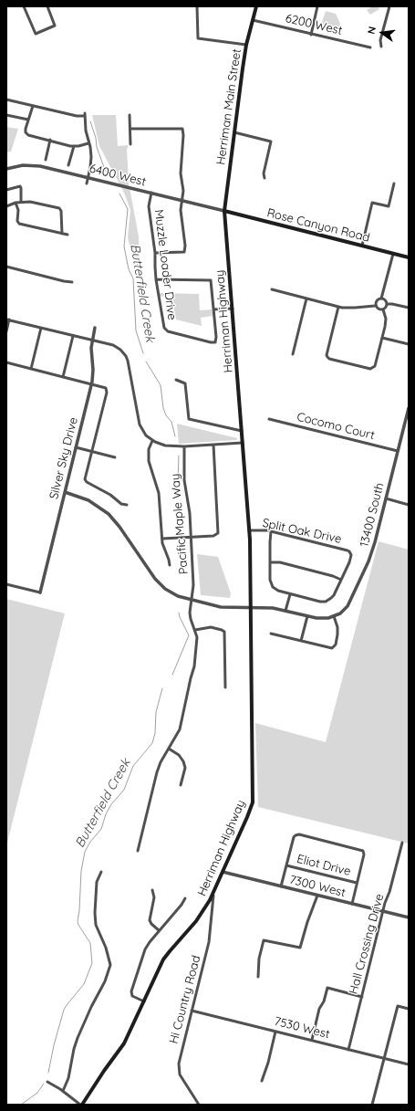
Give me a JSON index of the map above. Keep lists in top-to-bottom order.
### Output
{
  "streets": {
    "main road": ["Herriman Main Street", "Rose Canyon Road", "Herriman Highway"],
    "street": [
      "6200 West",
      "6400 West",
      "Muzzle Loader Drive",
      "Cocomo Court",
      "Silver Sky Drive",
      "13400 South",
      "Pacific Maple Way",
      "Split Oak Drive",
      "Eliot Drive",
      "7300 West",
      "Hall Crossing Drive",
      "Hi Country Road",
      "7530 West"
    ]
  },
  "crossings": [
    ["6200 West", "Herriman Main Street"],
    ["Herriman Main Street", "6400 West"],
    ["Herriman Main Street", "Rose Canyon Road"],
    ["Herriman Main Street", "Herriman Highway"],
    ["6400 West", "Rose Canyon Road"],
    ["6400 West", "Muzzle Loader Drive"],
    ["6400 West", "Herriman Highway"],
    ["Rose Canyon Road", "Herriman Highway"],
    ["Herriman Highway", "Split Oak Drive"],
    ["Herriman Highway", "7300 West"],
    ["Herriman Highway", "Hi Country Road"],
    ["Cocomo Court", "13400 South"],
    ["7300 West", "Hall Crossing Drive"],
    ["Hall Crossing Drive", "7530 West"],
    ["Hi Country Road", "7530 West"]
  ],
  "water": ["Butterfield Creek"],
  "north": "left"
}
